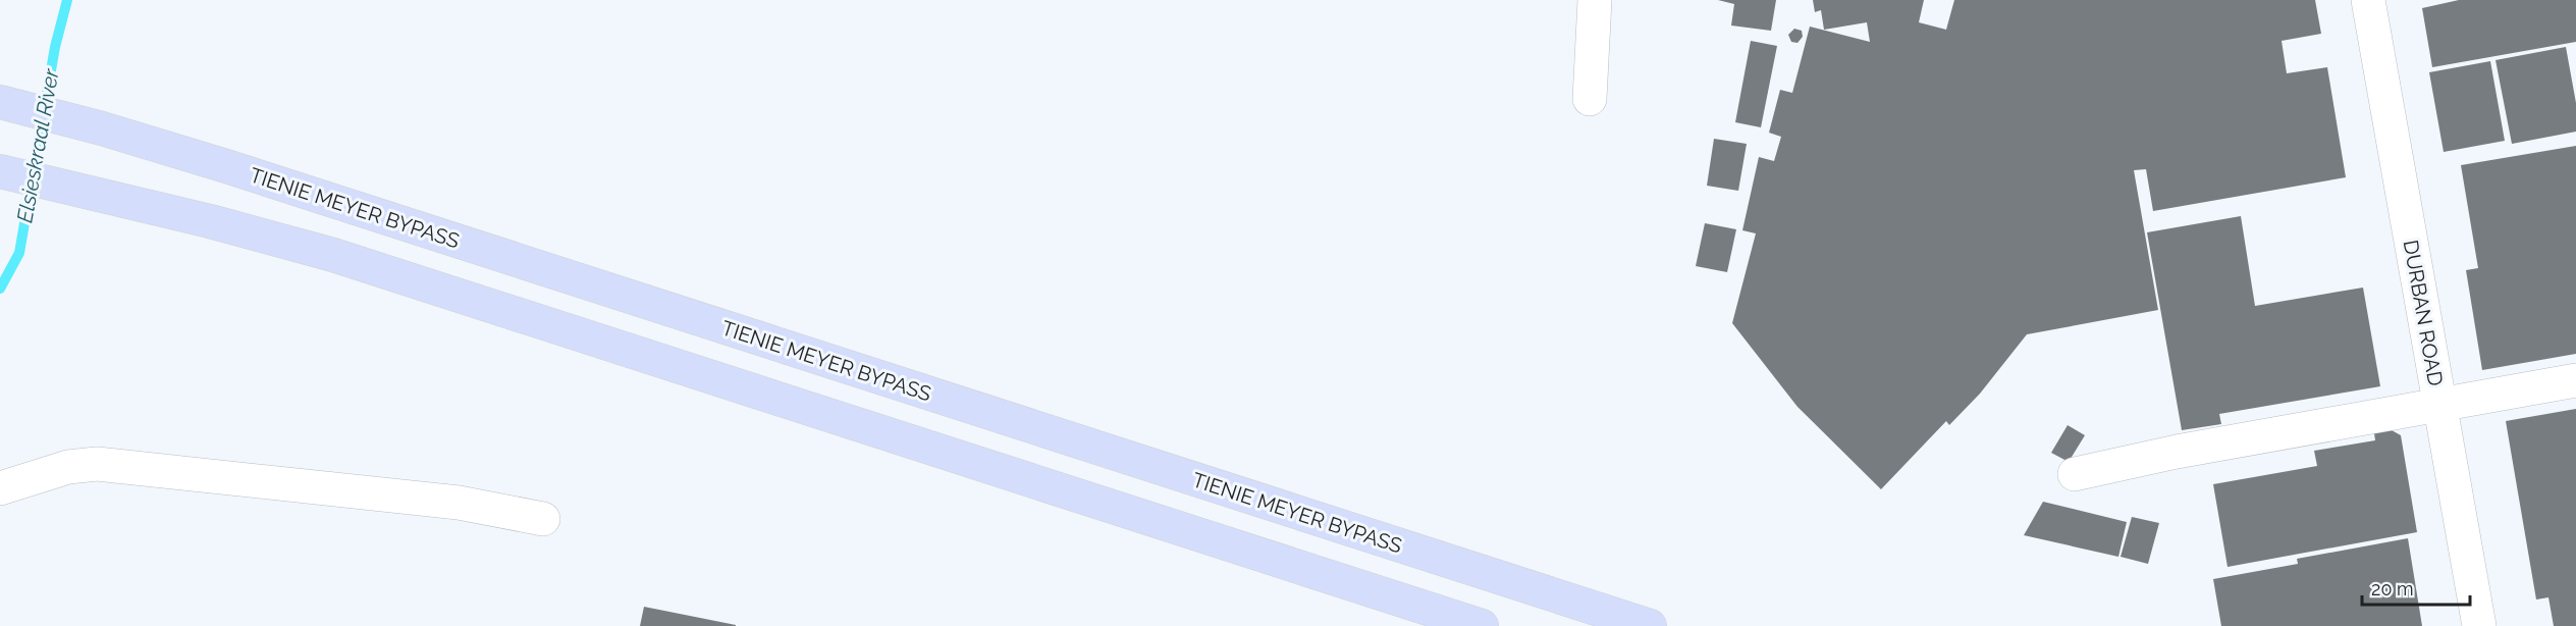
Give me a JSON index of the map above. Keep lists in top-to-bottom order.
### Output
{
  "streets": {
    "main road": ["TIENIE MEYER BYPASS"],
    "street": ["DURBAN ROAD"]
  },
  "water": ["Elsieskraal River"],
  "scale_bar": "20 m"
}
